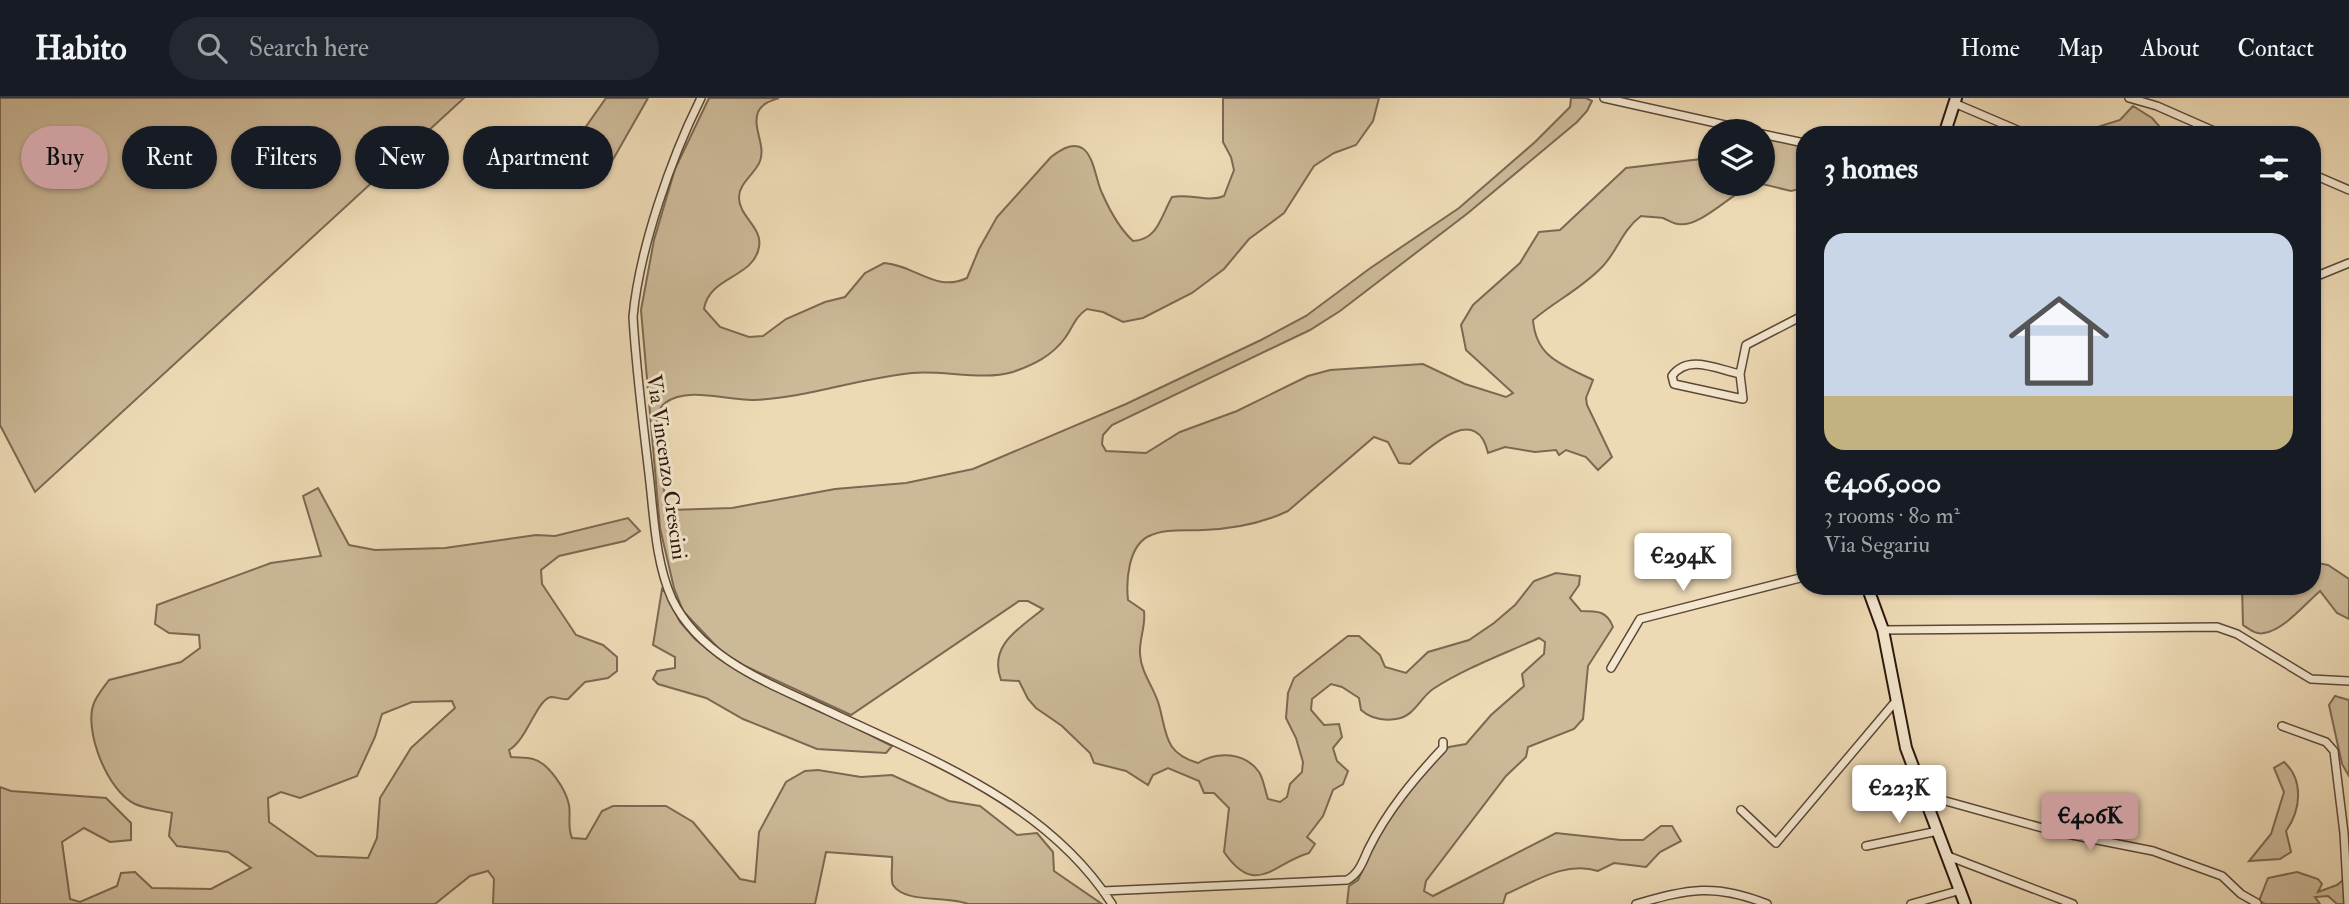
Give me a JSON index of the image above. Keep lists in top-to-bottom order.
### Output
{
  "streets": {
    "street": ["Via Vincenzo Crescini"]
  },
  "page": {
    "header": "Habito",
    "search": "Search here",
    "nav": [
      "Home",
      "Map",
      "About",
      "Contact"
    ],
    "chip": [
      "Buy",
      "Rent",
      "Filters",
      "New",
      "Apartment"
    ],
    "heading": "3 homes",
    "list": [
      {
        "name": "€406,000",
        "note": "3 rooms · 80 m² · Via Segariu"
      }
    ],
    "price": ["€294K", "€223K", "€406K"]
  }
}
